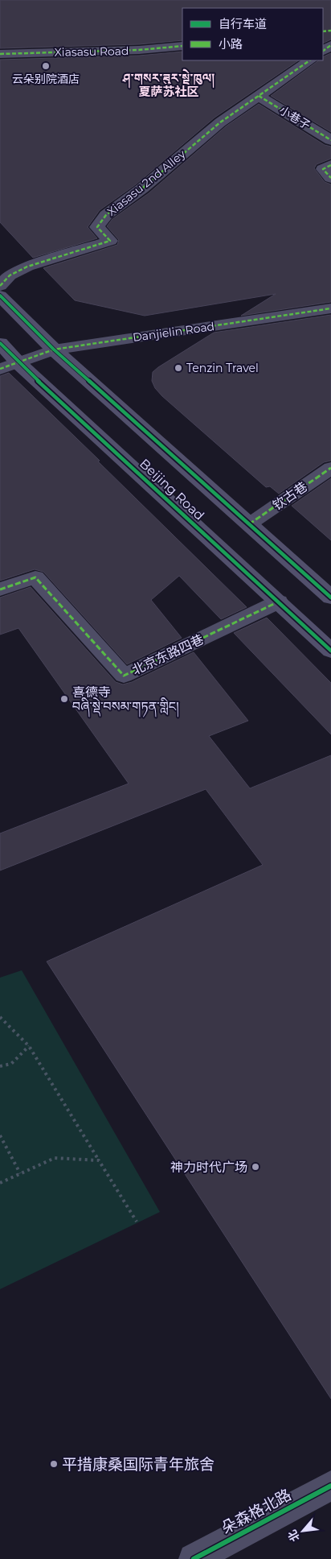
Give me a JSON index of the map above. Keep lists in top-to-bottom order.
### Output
{
  "streets": {
    "main road": ["Beijing Road"],
    "street": [
      "Xiasasu Road",
      "小巷子",
      "Xiasasu 2nd Alley",
      "Danjielin Road",
      "钦古巷",
      "北京东路四巷",
      "朵森格北路"
    ]
  },
  "crossings": [
    ["小巷子", "Xiasasu 2nd Alley"],
    ["Danjielin Road", "Beijing Road"],
    ["Beijing Road", "钦古巷"],
    ["Beijing Road", "北京东路四巷"]
  ],
  "districts": ["ཤ་གསར་ཟུར་སྡེ་ཁུལ། 夏萨苏社区"],
  "places": [
    "云朵别院酒店",
    "Tenzin Travel",
    "喜德寺 བཞི་སྡེ་བསམ་གཏན་གླིང།",
    "神力时代广场",
    "平措康桑国际青年旅舍"
  ],
  "legend": ["自行车道", "小路"],
  "north": "bottom left"
}
